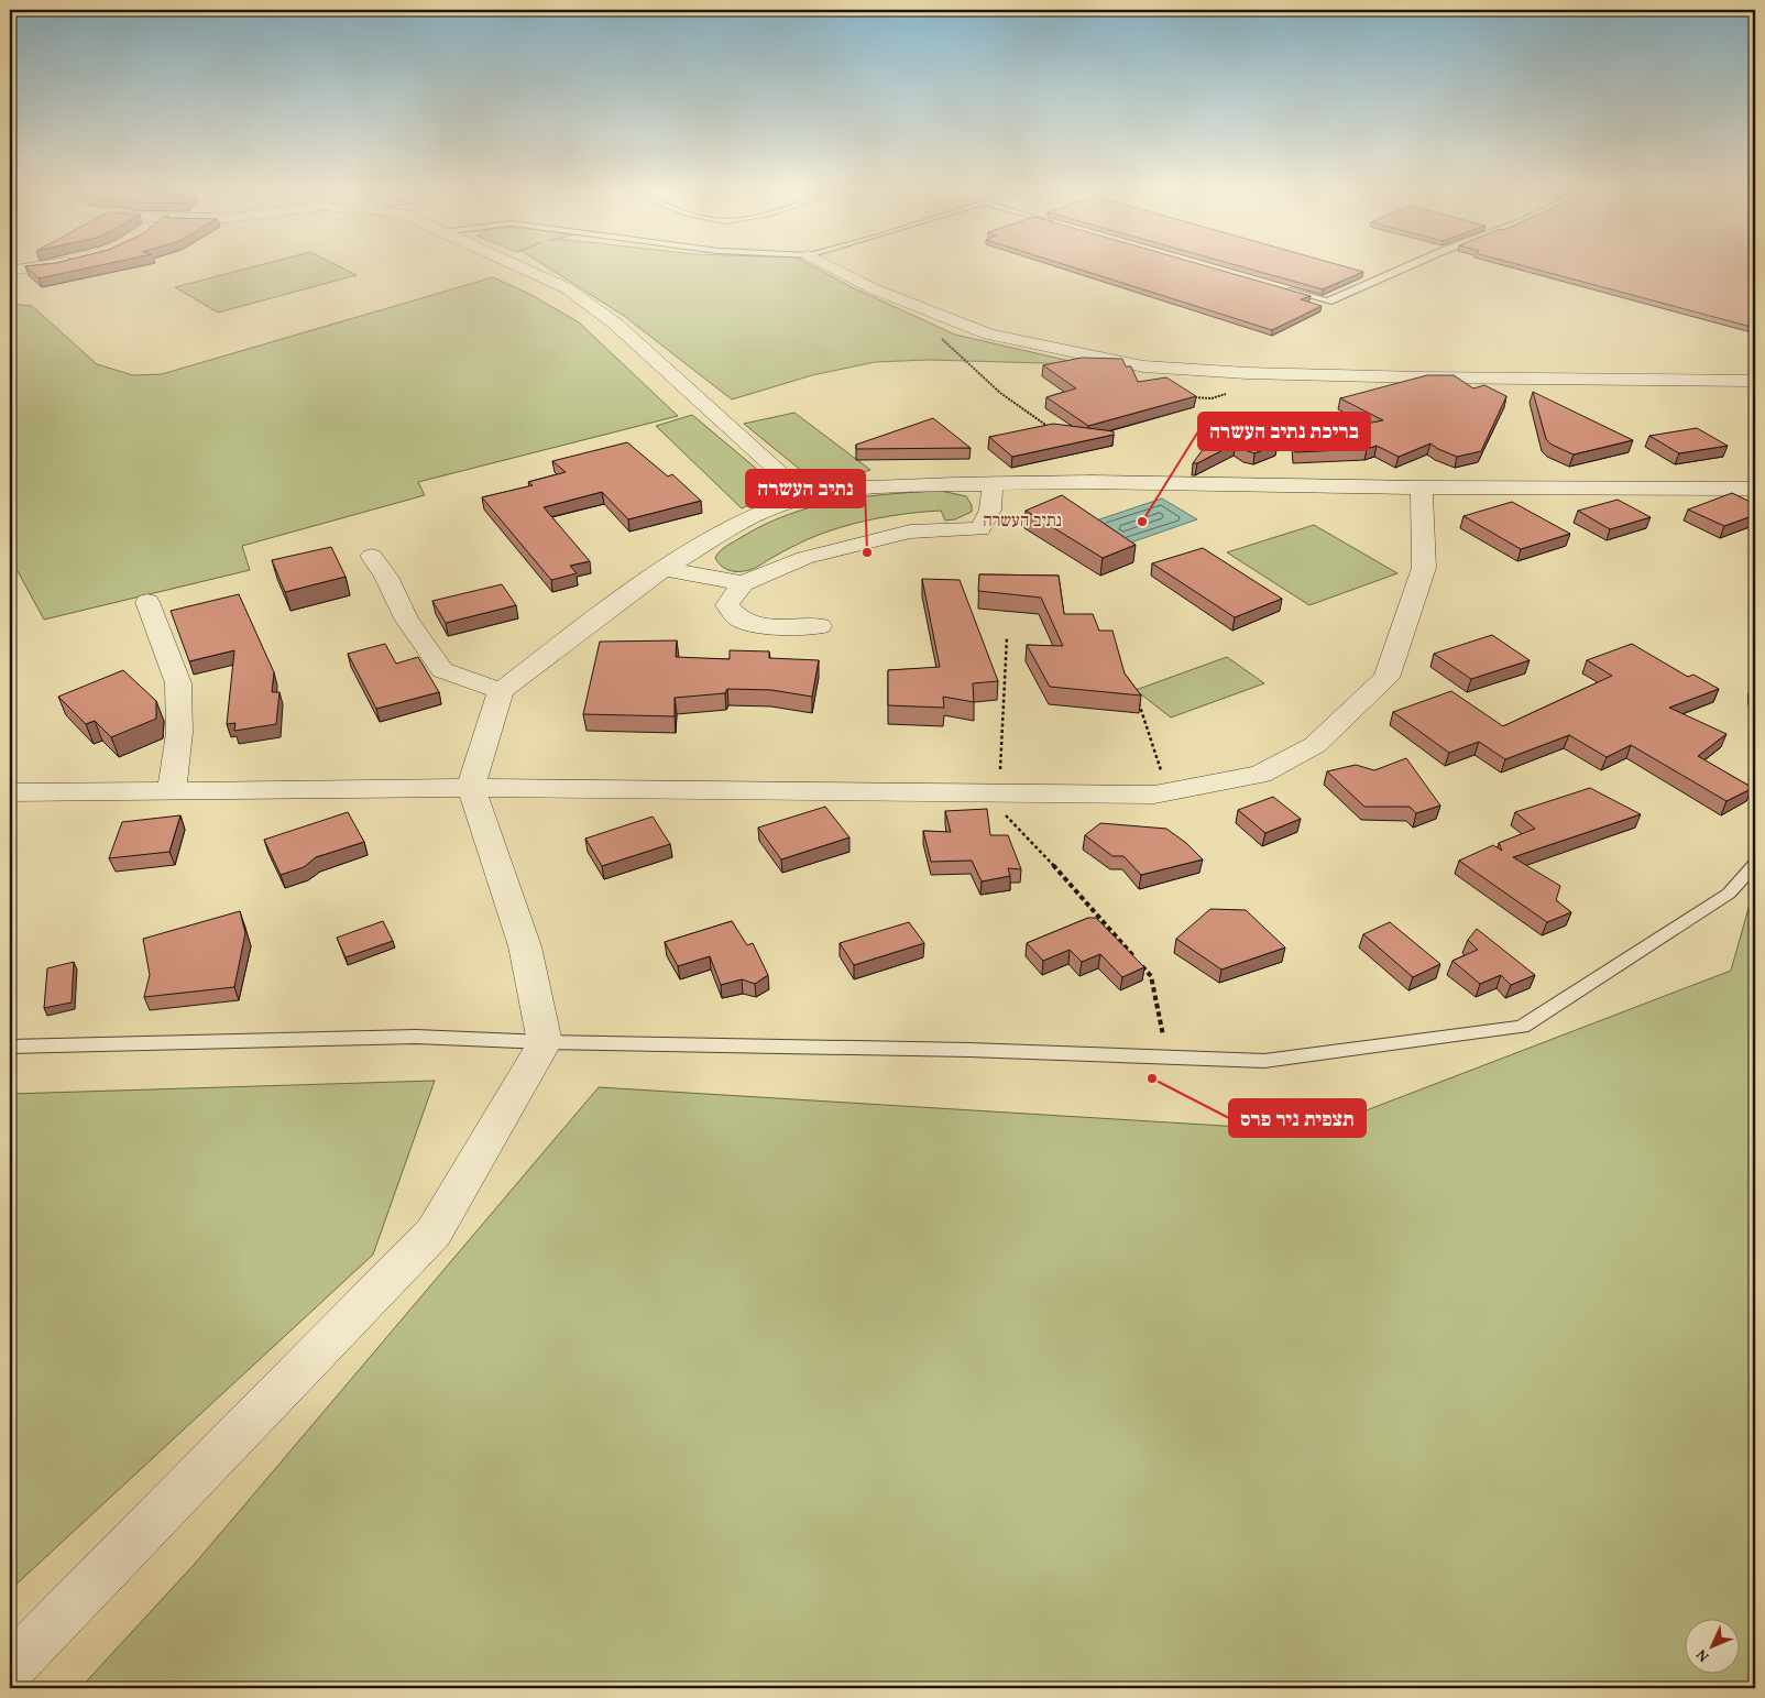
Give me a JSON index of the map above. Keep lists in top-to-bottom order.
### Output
{
  "districts": ["נתיב העשרה"],
  "places": ["בריכת נתיב העשרה", "נתיב העשרה", "תצפית ניר פרס"],
  "north": "bottom left"
}
